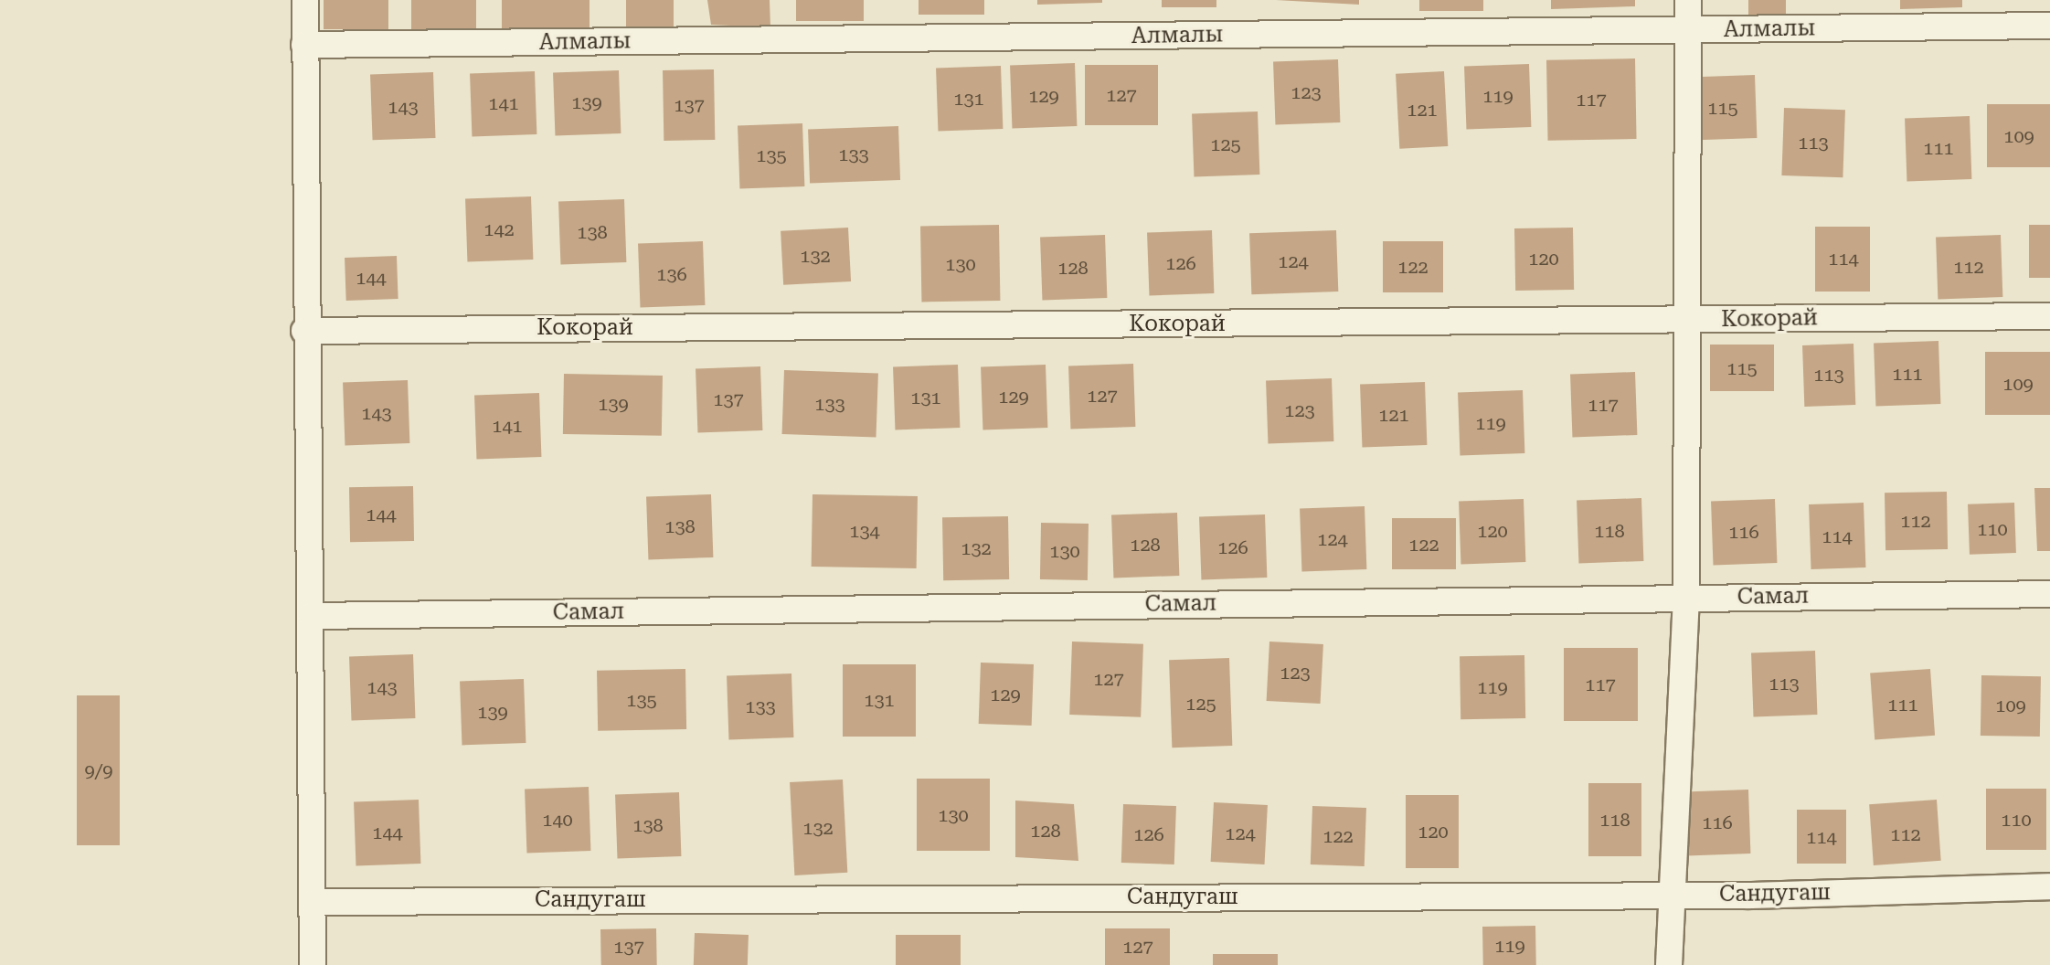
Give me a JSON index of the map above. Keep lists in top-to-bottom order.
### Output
{
  "streets": {
    "street": [
      "Алмалы",
      "Кокорай",
      "Самал",
      "Сандугаш"
    ]
  },
  "house_numbers": [
    "123",
    "127",
    "129",
    "119",
    "131",
    "117",
    "139",
    "141",
    "137",
    "143",
    "115",
    "121",
    "109",
    "113",
    "125",
    "111",
    "133",
    "135",
    "142",
    "138",
    "132",
    "120",
    "114",
    "124",
    "126",
    "130",
    "122",
    "112",
    "128",
    "136",
    "144",
    "115",
    "111",
    "113",
    "109",
    "127",
    "129",
    "131",
    "137",
    "139",
    "133",
    "117",
    "123",
    "143",
    "121",
    "119",
    "141",
    "144",
    "112",
    "138",
    "110",
    "134",
    "120",
    "118",
    "116",
    "114",
    "124",
    "128",
    "122",
    "126",
    "132",
    "130",
    "123",
    "127",
    "113",
    "117",
    "143",
    "119",
    "129",
    "135",
    "131",
    "125",
    "111",
    "109",
    "133",
    "139",
    "9/9",
    "130",
    "140",
    "118",
    "110",
    "116",
    "138",
    "132",
    "128",
    "120",
    "144",
    "124",
    "126",
    "112",
    "122",
    "114",
    "119",
    "137",
    "127"
  ]
}
